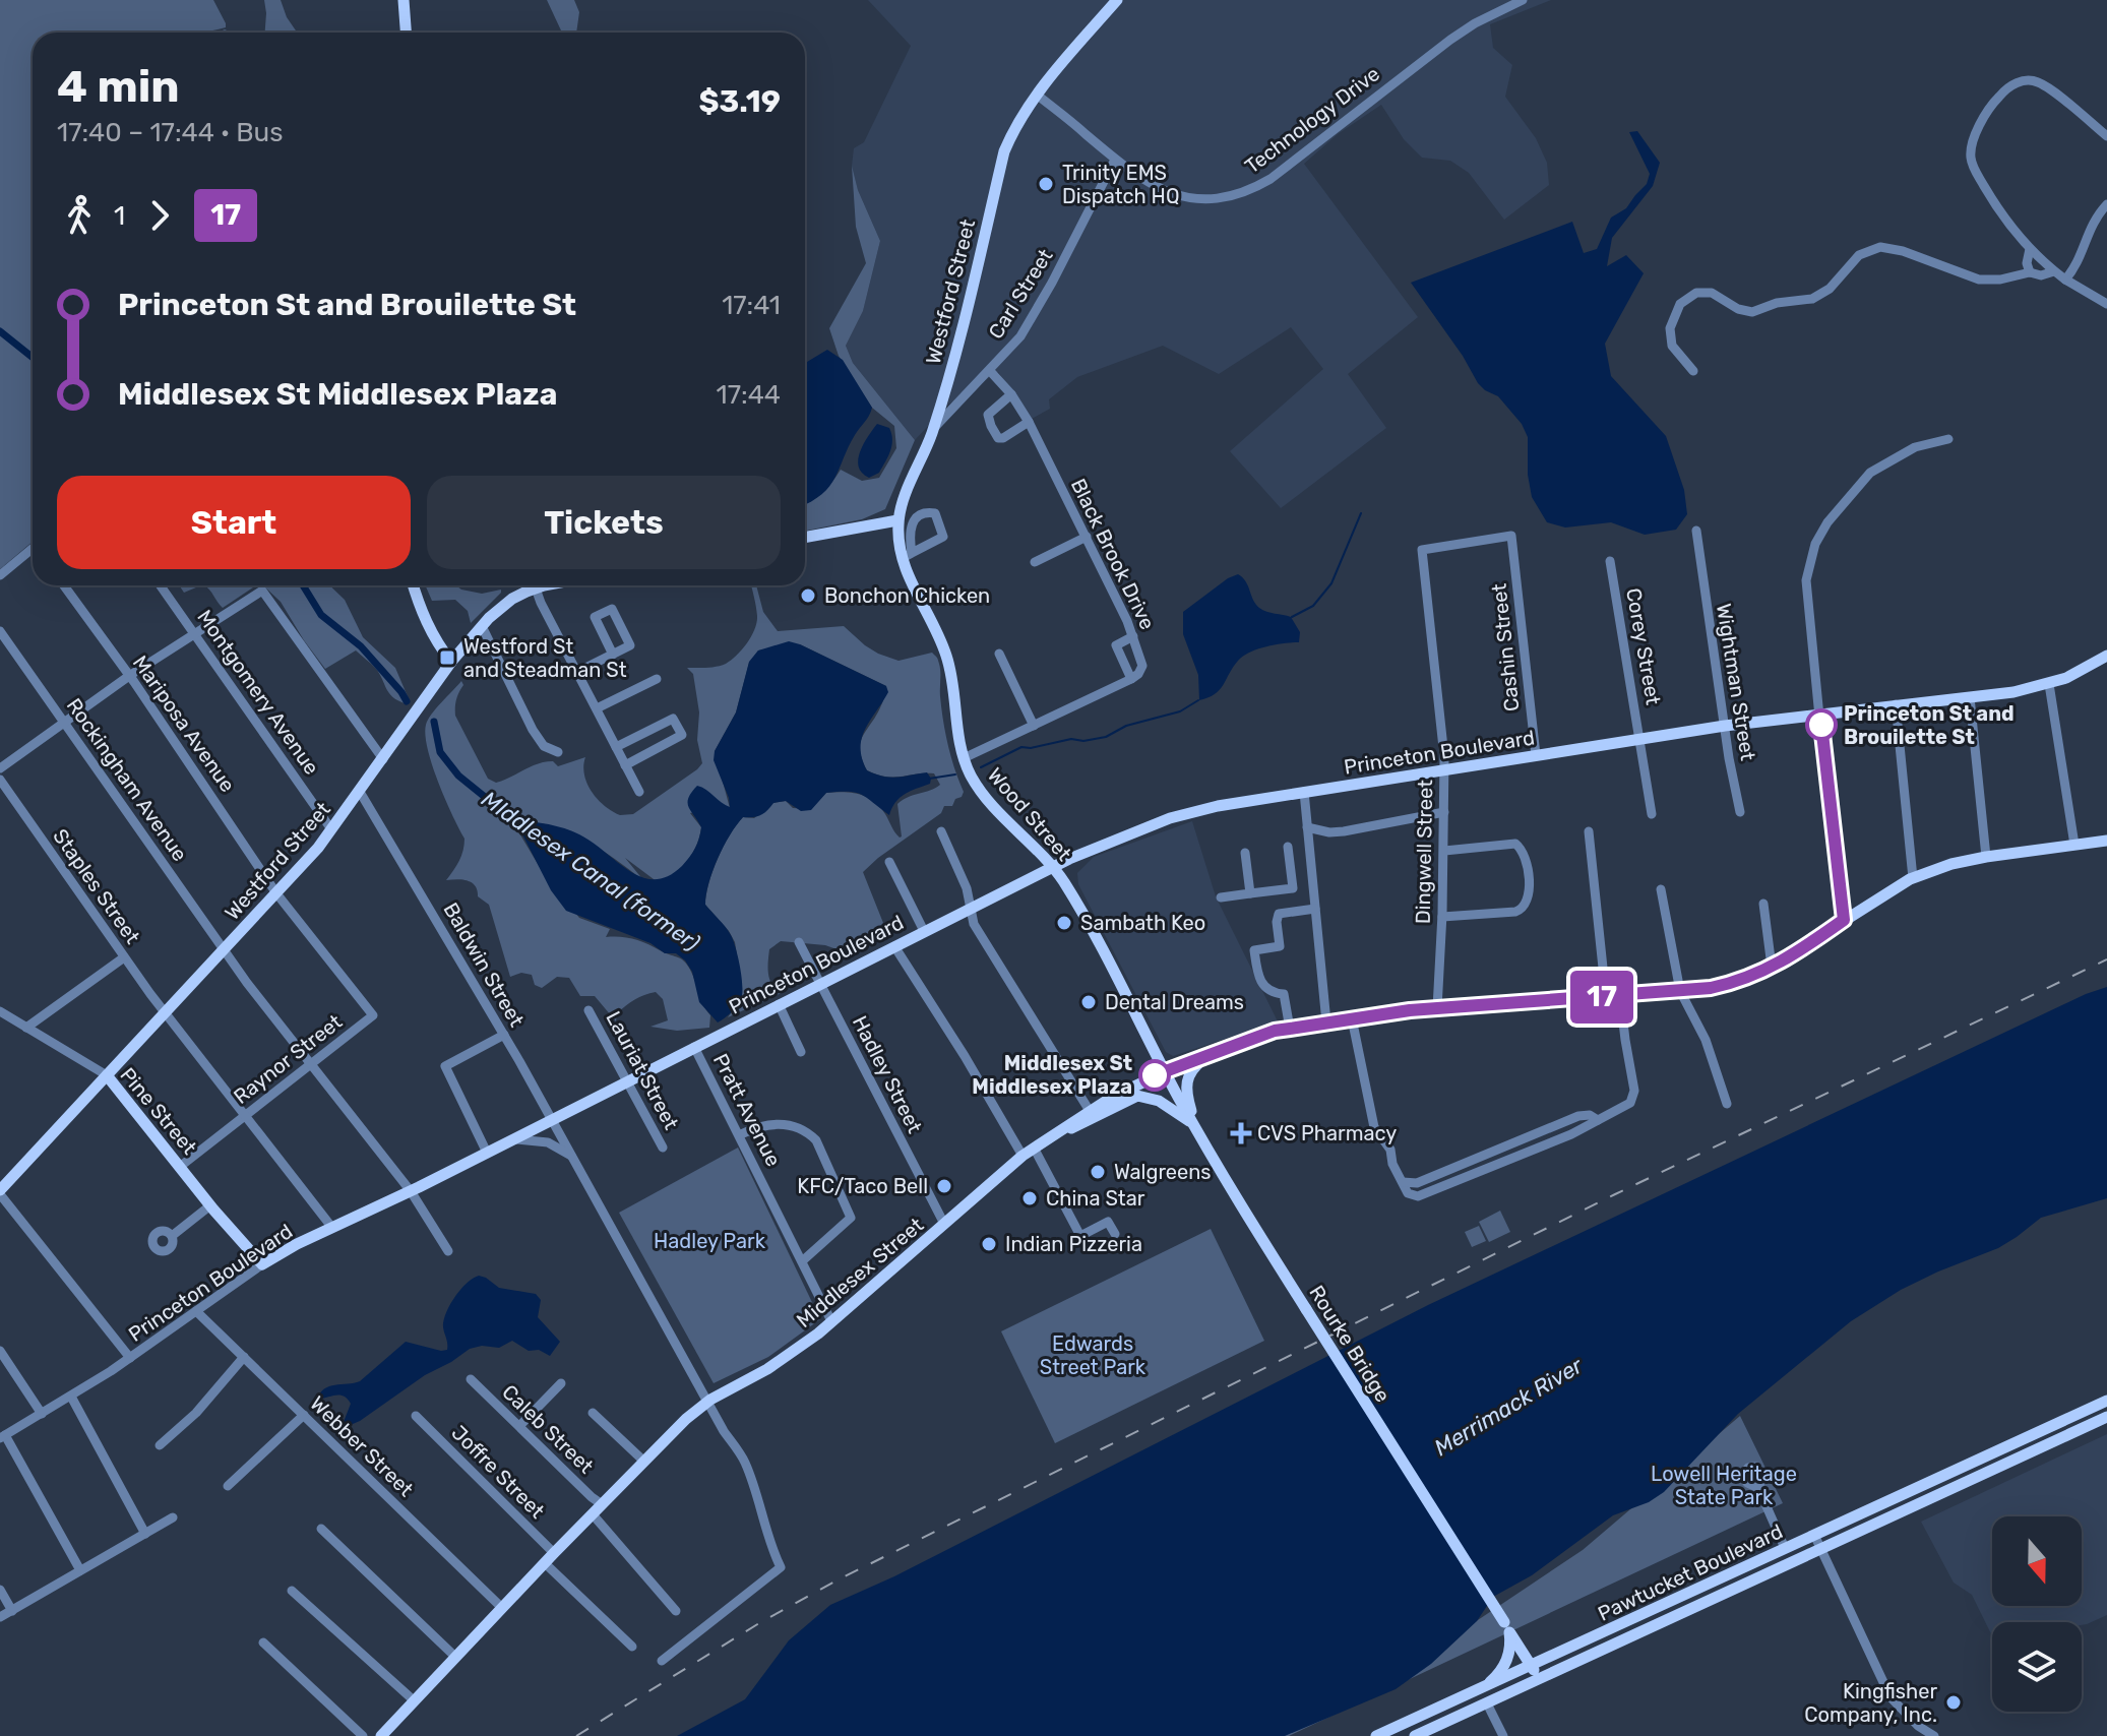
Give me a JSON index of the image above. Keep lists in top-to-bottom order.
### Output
{
  "streets": {
    "main road": [
      "Westford Street",
      "Princeton Boulevard",
      "Wood Street",
      "Pine Street",
      "Middlesex Street",
      "Rourke Bridge",
      "Pawtucket Boulevard"
    ],
    "street": [
      "Technology Drive",
      "Carl Street",
      "Black Brook Drive",
      "Corey Street",
      "Cashin Street",
      "Wightman Street",
      "Montgomery Avenue",
      "Mariposa Avenue",
      "Rockingham Avenue",
      "Dingwell Street",
      "Staples Street",
      "Baldwin Street",
      "Raynor Street",
      "Lauriat Street",
      "Hadley Street",
      "Pratt Avenue",
      "Caleb Street",
      "Webber Street",
      "Joffre Street"
    ]
  },
  "crossings": [
    ["Technology Drive", "Westford Street"],
    ["Technology Drive", "Carl Street"],
    ["Westford Street", "Carl Street"],
    ["Westford Street", "Montgomery Avenue"],
    ["Westford Street", "Mariposa Avenue"],
    ["Westford Street", "Rockingham Avenue"],
    ["Westford Street", "Wood Street"],
    ["Westford Street", "Staples Street"],
    ["Westford Street", "Baldwin Street"],
    ["Westford Street", "Raynor Street"],
    ["Westford Street", "Pine Street"],
    ["Carl Street", "Black Brook Drive"],
    ["Corey Street", "Princeton Boulevard"],
    ["Cashin Street", "Princeton Boulevard"],
    ["Cashin Street", "Dingwell Street"],
    ["Wightman Street", "Princeton Boulevard"],
    ["Mariposa Avenue", "Raynor Street"],
    ["Princeton Boulevard", "Rockingham Avenue"],
    ["Princeton Boulevard", "Wood Street"],
    ["Princeton Boulevard", "Dingwell Street"],
    ["Princeton Boulevard", "Staples Street"],
    ["Princeton Boulevard", "Baldwin Street"],
    ["Princeton Boulevard", "Lauriat Street"],
    ["Princeton Boulevard", "Hadley Street"],
    ["Princeton Boulevard", "Pratt Avenue"],
    ["Princeton Boulevard", "Pine Street"],
    ["Princeton Boulevard", "Webber Street"],
    ["Rockingham Avenue", "Raynor Street"],
    ["Wood Street", "Middlesex Street"],
    ["Wood Street", "Rourke Bridge"],
    ["Dingwell Street", "Middlesex Street"],
    ["Staples Street", "Raynor Street"],
    ["Baldwin Street", "Middlesex Street"],
    ["Raynor Street", "Pine Street"],
    ["Hadley Street", "Middlesex Street"],
    ["Pratt Avenue", "Middlesex Street"],
    ["Middlesex Street", "Rourke Bridge"],
    ["Middlesex Street", "Caleb Street"],
    ["Middlesex Street", "Webber Street"],
    ["Middlesex Street", "Joffre Street"],
    ["Rourke Bridge", "Pawtucket Boulevard"]
  ],
  "water": ["MIddlesex Canal (former)", "Merrimack River"],
  "parks": ["Hadley Park", "Edwards Street Park", "Lowell Heritage State Park"],
  "places": {
    "other": [
      "Trinity EMS Dispatch HQ",
      "Bonchon Chicken",
      "Princeton St and Brouilette St",
      "Sambath Keo",
      "Dental Dreams",
      "Middlesex St Middlesex Plaza",
      "Walgreens",
      "KFC/Taco Bell",
      "China Star",
      "Indian Pizzeria",
      "Kingfisher Company, Inc."
    ],
    "transit": ["Westford St and Steadman St"],
    "health": ["CVS Pharmacy"]
  },
  "lines": ["bus line 17"],
  "north": "bottom",
  "page": {
    "on_map": "17",
    "heading": ["4 min", "17:40 – 17:44 · Bus", "$3.19"],
    "legs": ["1", "17"],
    "list": [
      {
        "name": "Princeton St and Brouilette St",
        "value": "17:41"
      },
      {
        "name": "Middlesex St Middlesex Plaza",
        "value": "17:44"
      }
    ],
    "buttons": ["Start", "Tickets"]
  }
}
